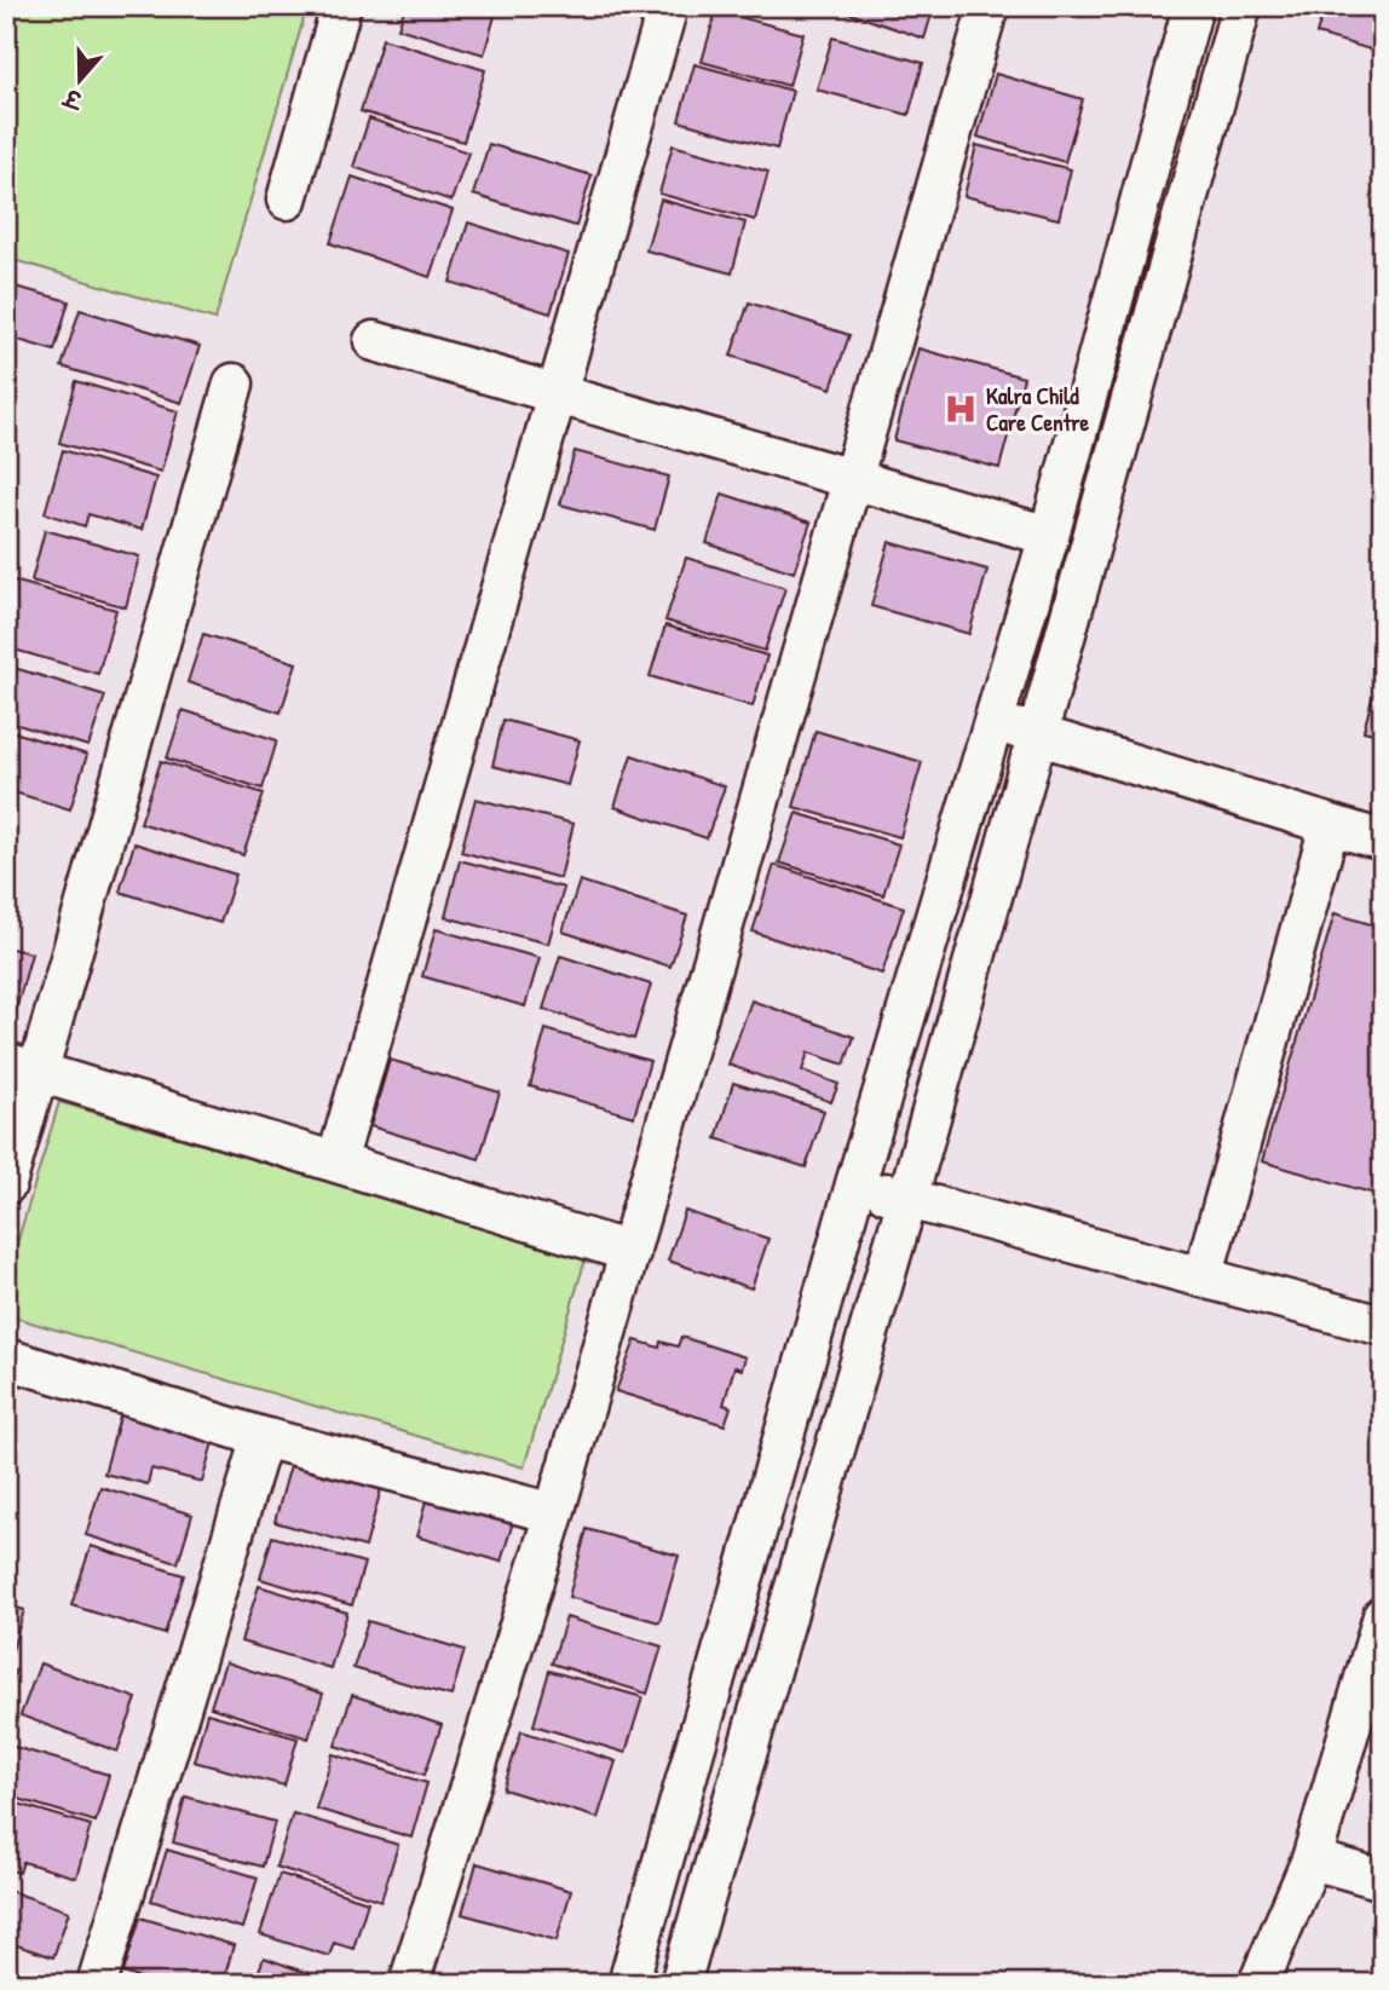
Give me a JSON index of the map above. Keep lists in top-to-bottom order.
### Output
{
  "places": {
    "hospital": ["Kalra Child Care Centre"]
  },
  "north": "bottom"
}
